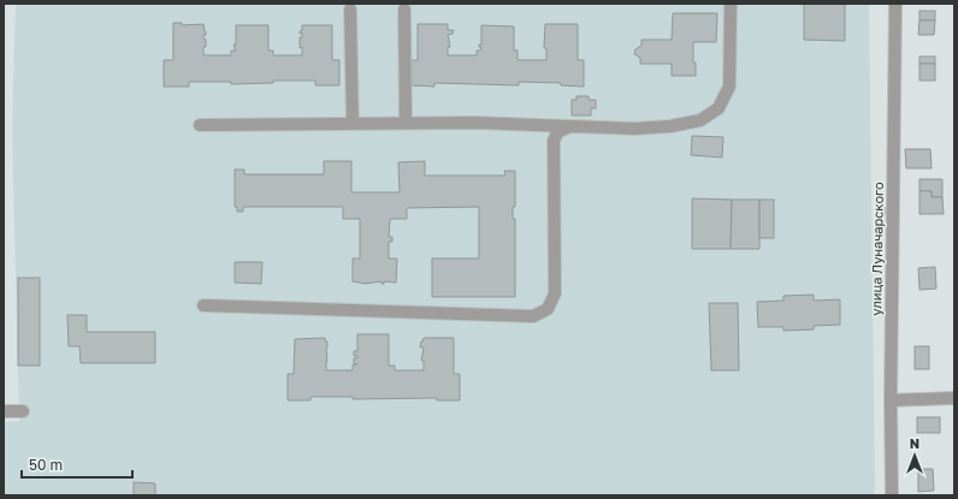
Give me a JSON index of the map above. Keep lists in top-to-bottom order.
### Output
{
  "streets": {
    "street": ["улица Луначарского"]
  },
  "scale_bar": "50 m",
  "north": "top"
}
